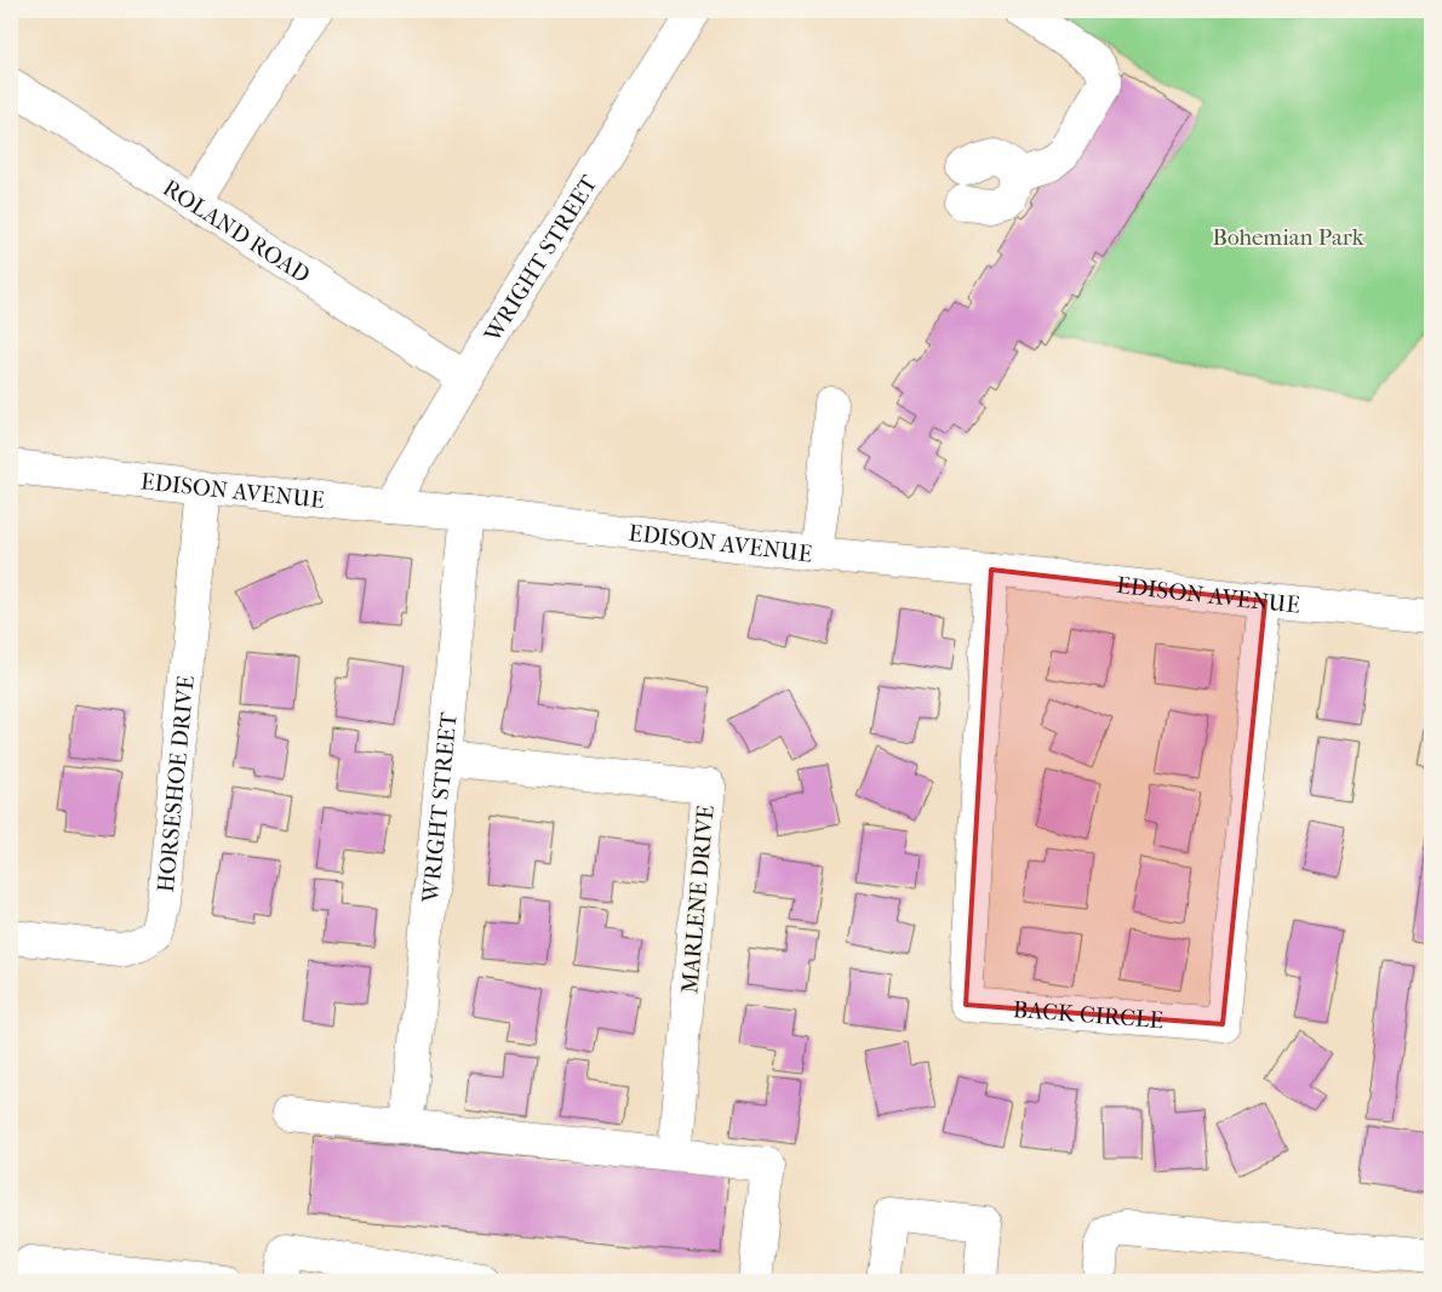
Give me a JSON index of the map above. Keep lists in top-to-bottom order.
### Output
{
  "streets": {
    "street": [
      "ROLAND ROAD",
      "WRIGHT STREET",
      "EDISON AVENUE",
      "HORSESHOE DRIVE",
      "MARLENE DRIVE",
      "BACK CIRCLE"
    ]
  },
  "crossings": [
    ["ROLAND ROAD", "WRIGHT STREET"],
    ["WRIGHT STREET", "EDISON AVENUE"],
    ["WRIGHT STREET", "MARLENE DRIVE"],
    ["EDISON AVENUE", "HORSESHOE DRIVE"],
    ["EDISON AVENUE", "BACK CIRCLE"]
  ],
  "parks": ["Bohemian Park"]
}
